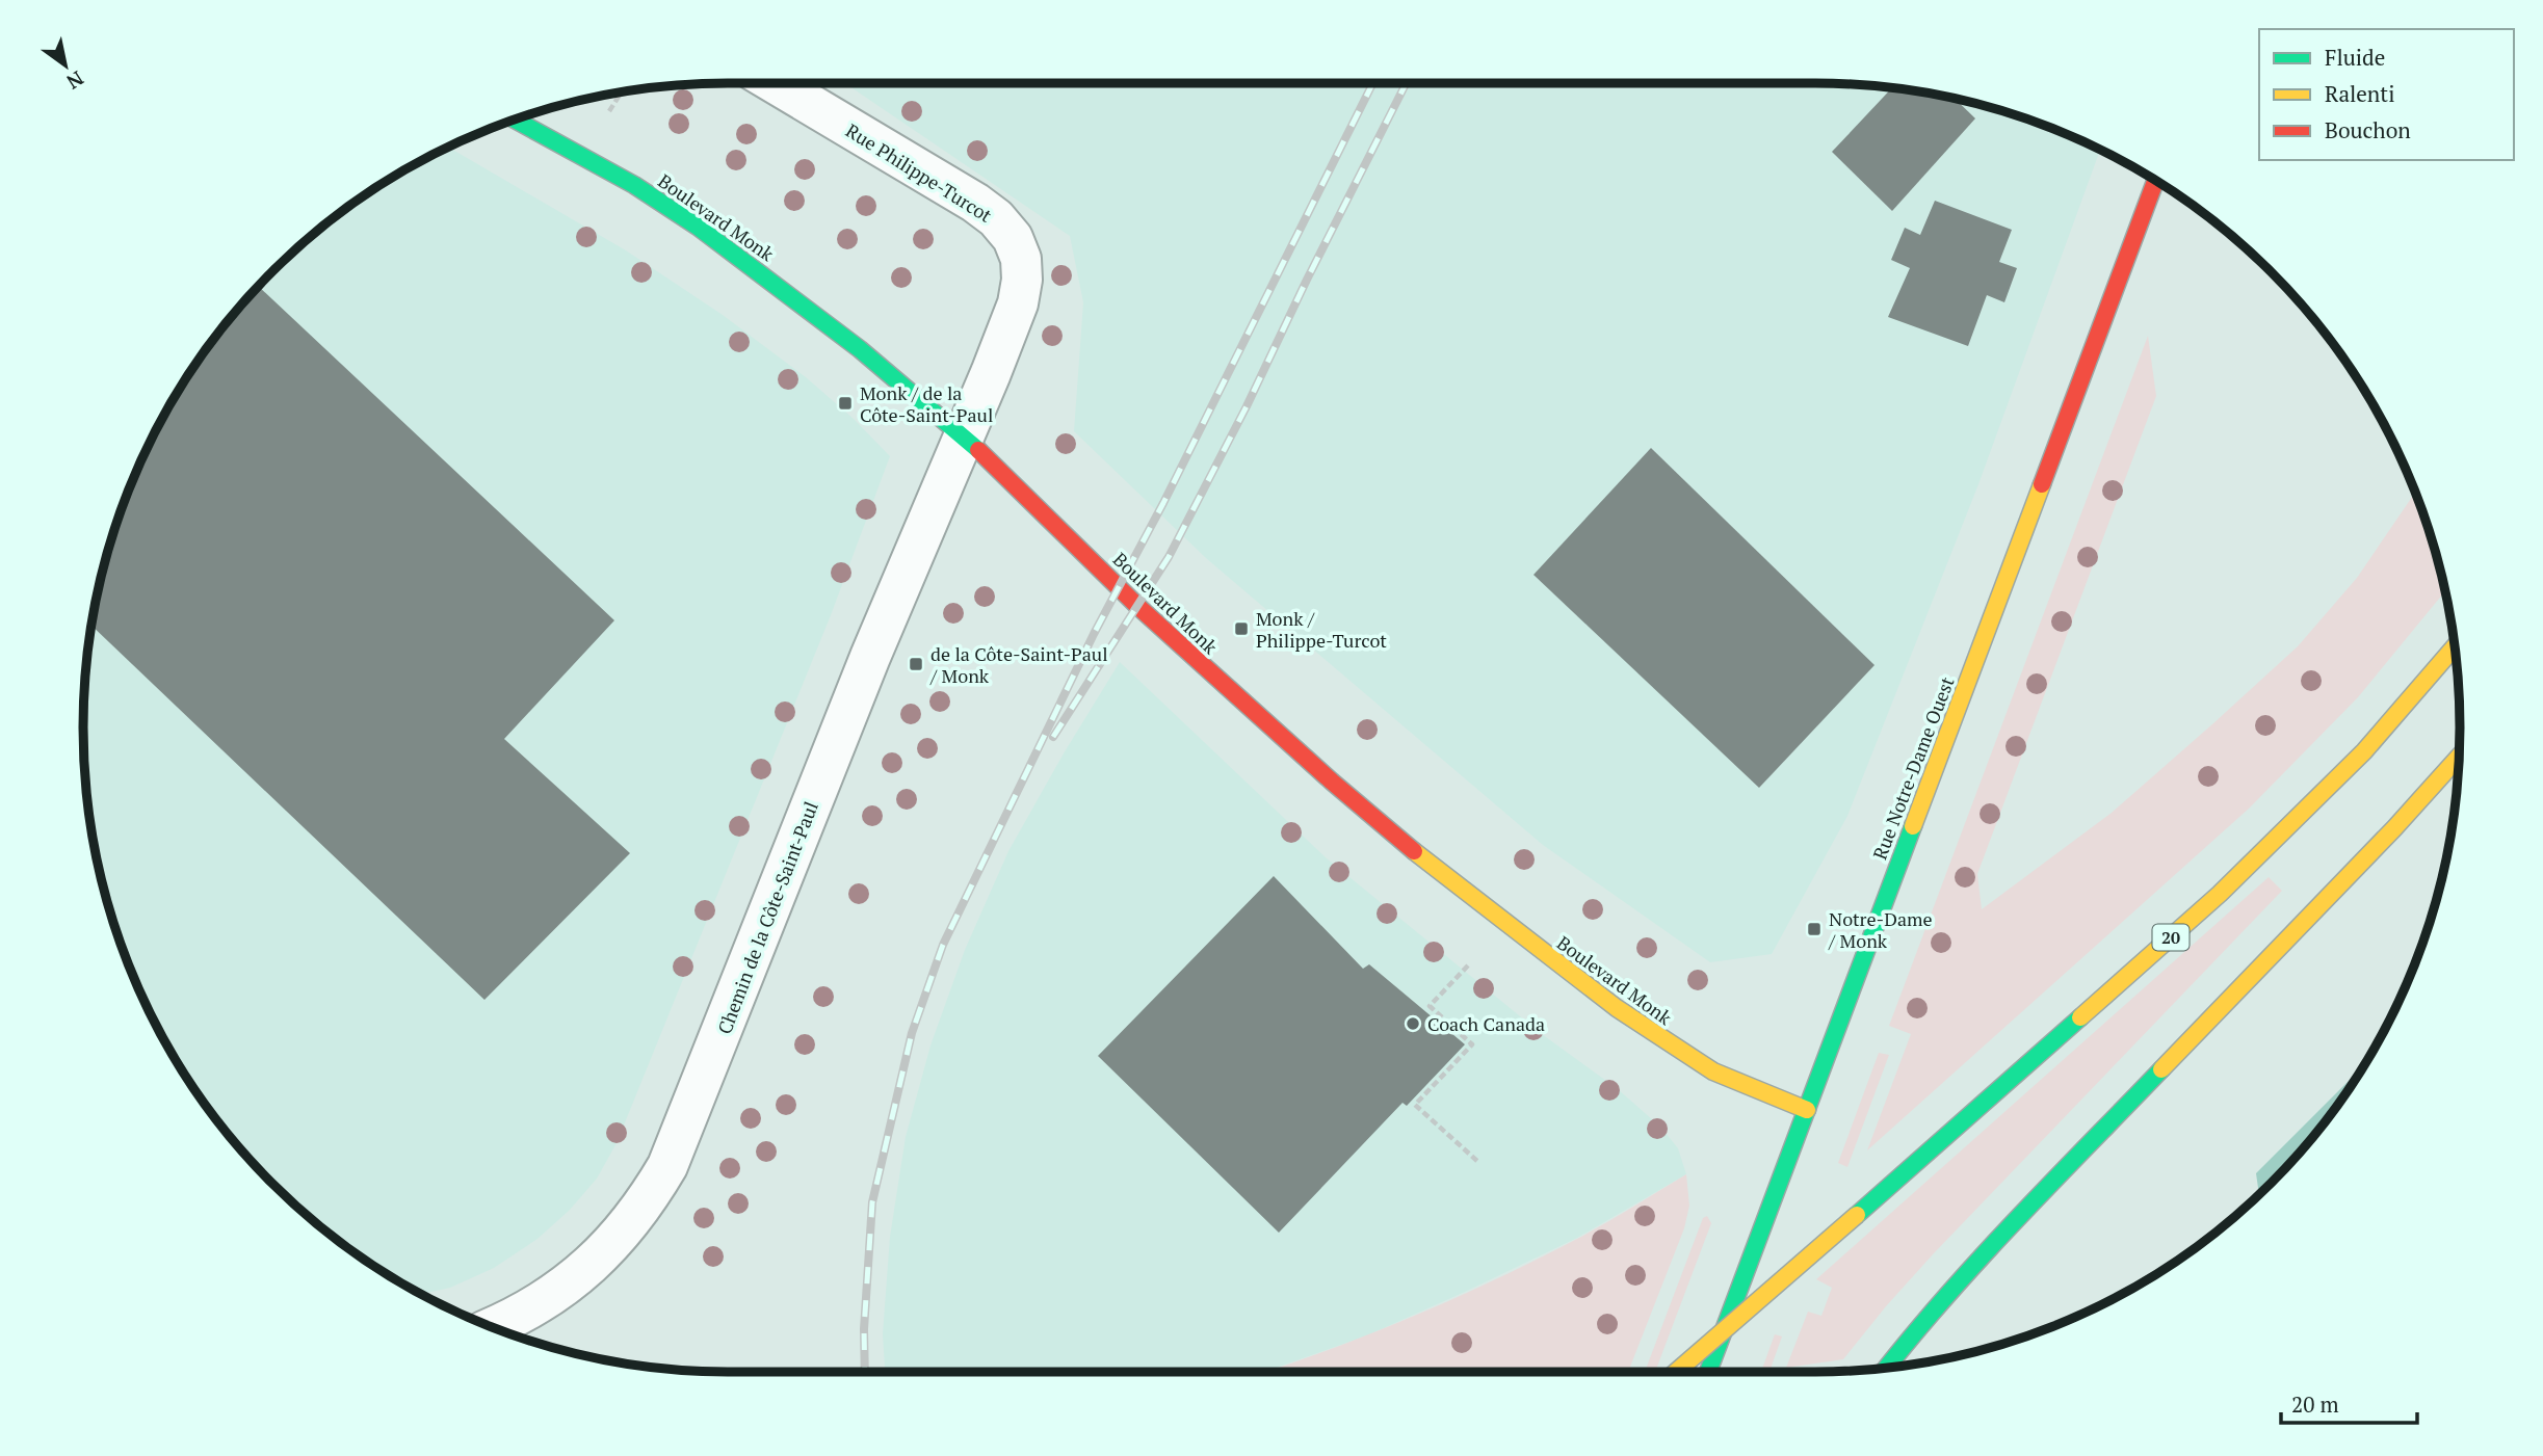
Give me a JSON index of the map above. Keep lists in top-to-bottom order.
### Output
{
  "streets": {
    "main road": ["Boulevard Monk", "Rue Notre-Dame Ouest", "20"],
    "street": ["Rue Philippe-Turcot", "Chemin de la Côte-Saint-Paul"]
  },
  "crossings": [
    ["Rue Philippe-Turcot", "Boulevard Monk"],
    ["Rue Philippe-Turcot", "Chemin de la Côte-Saint-Paul"],
    ["Boulevard Monk", "Rue Notre-Dame Ouest"],
    ["Boulevard Monk", "Chemin de la Côte-Saint-Paul"]
  ],
  "places": {
    "transit": [
      "Monk / de la Côte-Saint-Paul",
      "Monk / Philippe-Turcot",
      "de la Côte-Saint-Paul / Monk",
      "Notre-Dame / Monk"
    ],
    "other": ["Coach Canada"]
  },
  "legend": ["Fluide", "Ralenti", "Bouchon"],
  "scale_bar": "20 m",
  "north": "bottom right"
}
